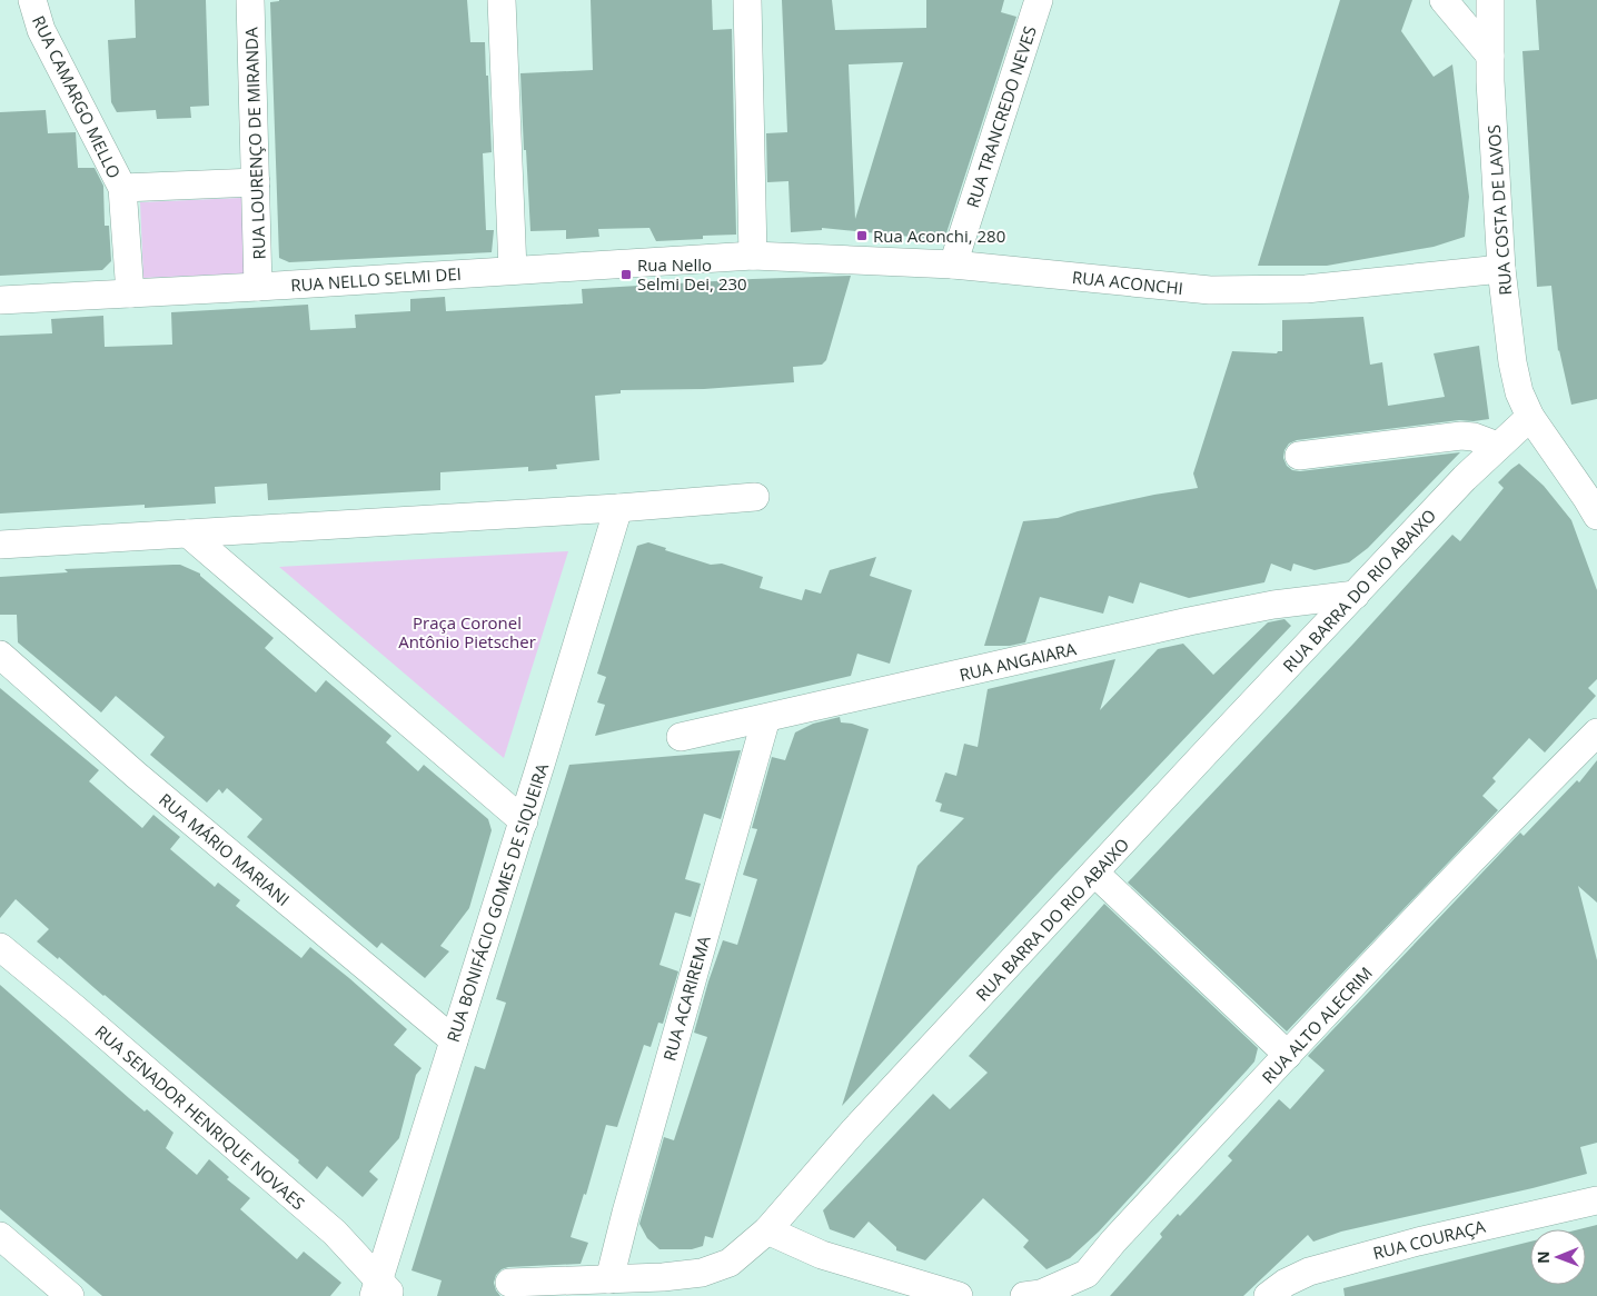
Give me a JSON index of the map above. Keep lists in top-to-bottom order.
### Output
{
  "streets": {
    "street": [
      "RUA CAMARGO MELLO",
      "RUA TRANCREDO NEVES",
      "RUA LOURENÇO DE MIRANDA",
      "RUA COSTA DE LAVOS",
      "RUA NELLO SELMI DEI",
      "RUA ACONCHI",
      "RUA BARRA DO RIO ABAIXO",
      "RUA ANGAIARA",
      "RUA MÁRIO MARIANI",
      "RUA BONIFÁCIO GOMES DE SIQUEIRA",
      "RUA ACARIREMA",
      "RUA ALTO ALECRIM",
      "RUA SENADOR HENRIQUE NOVAES",
      "RUA COURAÇA"
    ]
  },
  "crossings": [
    ["RUA CAMARGO MELLO", "RUA NELLO SELMI DEI"],
    ["RUA TRANCREDO NEVES", "RUA ACONCHI"],
    ["RUA LOURENÇO DE MIRANDA", "RUA NELLO SELMI DEI"],
    ["RUA COSTA DE LAVOS", "RUA ACONCHI"],
    ["RUA COSTA DE LAVOS", "RUA BARRA DO RIO ABAIXO"],
    ["RUA NELLO SELMI DEI", "RUA ACONCHI"],
    ["RUA BARRA DO RIO ABAIXO", "RUA ANGAIARA"],
    ["RUA BARRA DO RIO ABAIXO", "RUA ACARIREMA"],
    ["RUA ANGAIARA", "RUA ACARIREMA"],
    ["RUA MÁRIO MARIANI", "RUA BONIFÁCIO GOMES DE SIQUEIRA"],
    ["RUA BONIFÁCIO GOMES DE SIQUEIRA", "RUA SENADOR HENRIQUE NOVAES"]
  ],
  "parks": ["Praça Coronel Antônio Pietscher"],
  "places": {
    "transit": ["Rua Aconchi, 280", "Rua Nello Selmi Dei, 230"]
  },
  "north": "left"
}
